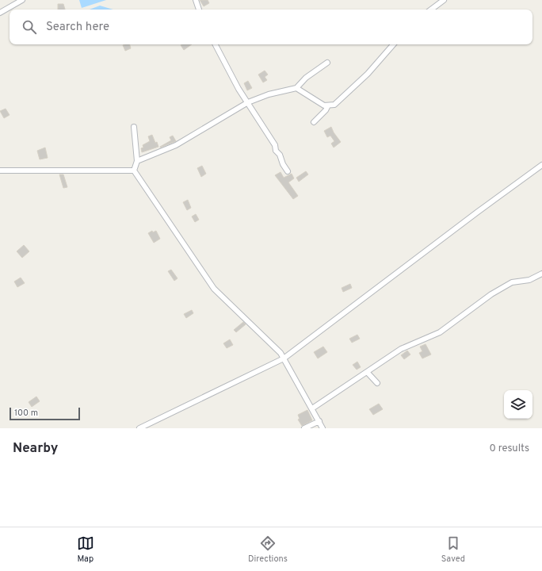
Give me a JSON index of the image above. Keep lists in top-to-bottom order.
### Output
{
  "scale_bar": "100 m",
  "page": {
    "search": "Search here",
    "scale": "100 m",
    "heading": ["Nearby", "0 results"],
    "nav": ["Map", "Directions", "Saved"]
  }
}
